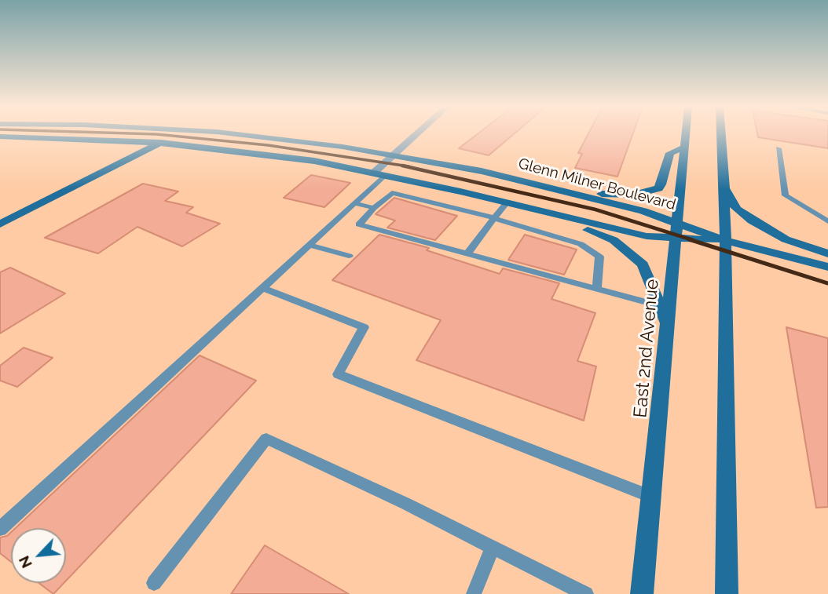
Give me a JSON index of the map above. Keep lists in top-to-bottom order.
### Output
{
  "streets": {
    "street": ["Glenn Milner Boulevard", "East 2nd Avenue"]
  },
  "crossings": [
    ["Glenn Milner Boulevard", "East 2nd Avenue"]
  ],
  "north": "bottom left"
}
